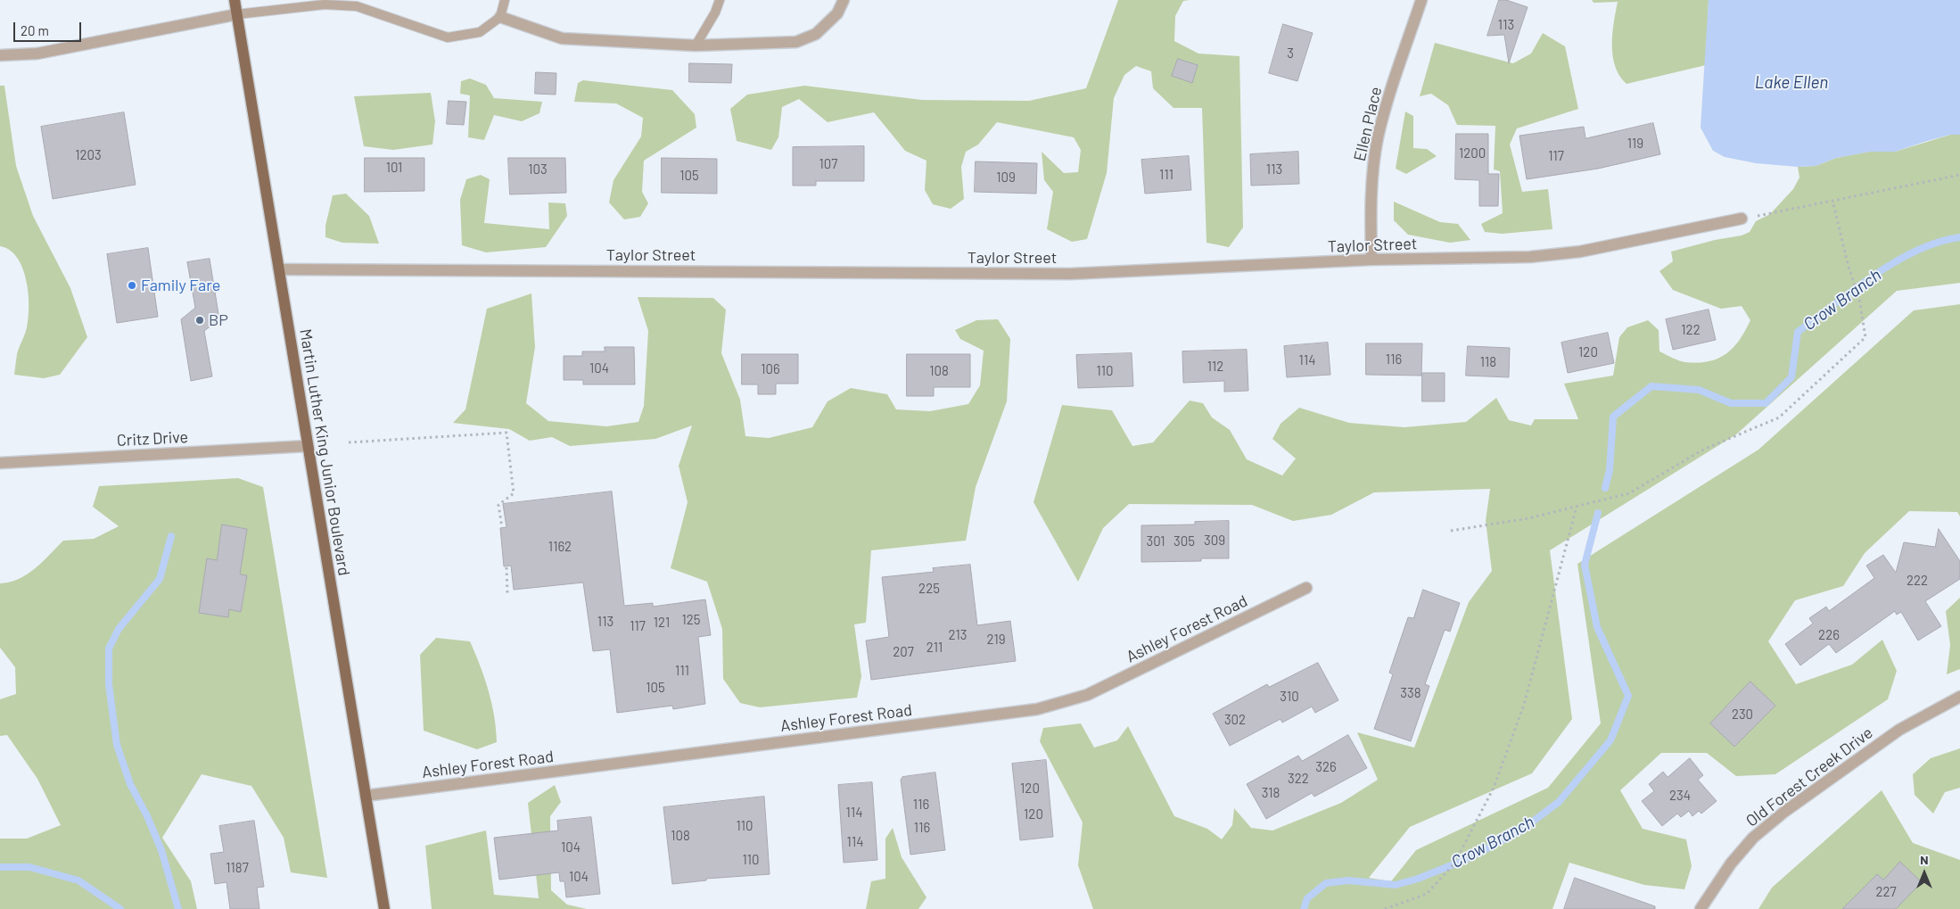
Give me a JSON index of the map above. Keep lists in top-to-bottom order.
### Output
{
  "streets": {
    "main road": ["Martin Luther King Junior Boulevard"],
    "street": [
      "Ellen Place",
      "Taylor Street",
      "Critz Drive",
      "Ashley Forest Road",
      "Old Forest Creek Drive"
    ]
  },
  "crossings": [
    ["Ellen Place", "Taylor Street"],
    ["Taylor Street", "Martin Luther King Junior Boulevard"],
    ["Critz Drive", "Martin Luther King Junior Boulevard"],
    ["Martin Luther King Junior Boulevard", "Ashley Forest Road"]
  ],
  "water": ["Lake Ellen", "Crow Branch"],
  "places": ["Family Fare", "BP"],
  "house_numbers": [
    "113",
    "3",
    "119",
    "1200",
    "1203",
    "117",
    "107",
    "101",
    "103",
    "113",
    "111",
    "105",
    "109",
    "122",
    "120",
    "116",
    "114",
    "118",
    "112",
    "104",
    "106",
    "108",
    "110",
    "309",
    "301",
    "305",
    "1162",
    "222",
    "225",
    "125",
    "113",
    "121",
    "117",
    "213",
    "226",
    "219",
    "211",
    "207",
    "111",
    "105",
    "338",
    "310",
    "230",
    "302",
    "326",
    "322",
    "120",
    "318",
    "234",
    "116",
    "114",
    "120",
    "110",
    "116",
    "108",
    "114",
    "104",
    "110",
    "1187",
    "104",
    "227"
  ],
  "scale_bar": "20 m",
  "north": "top"
}
